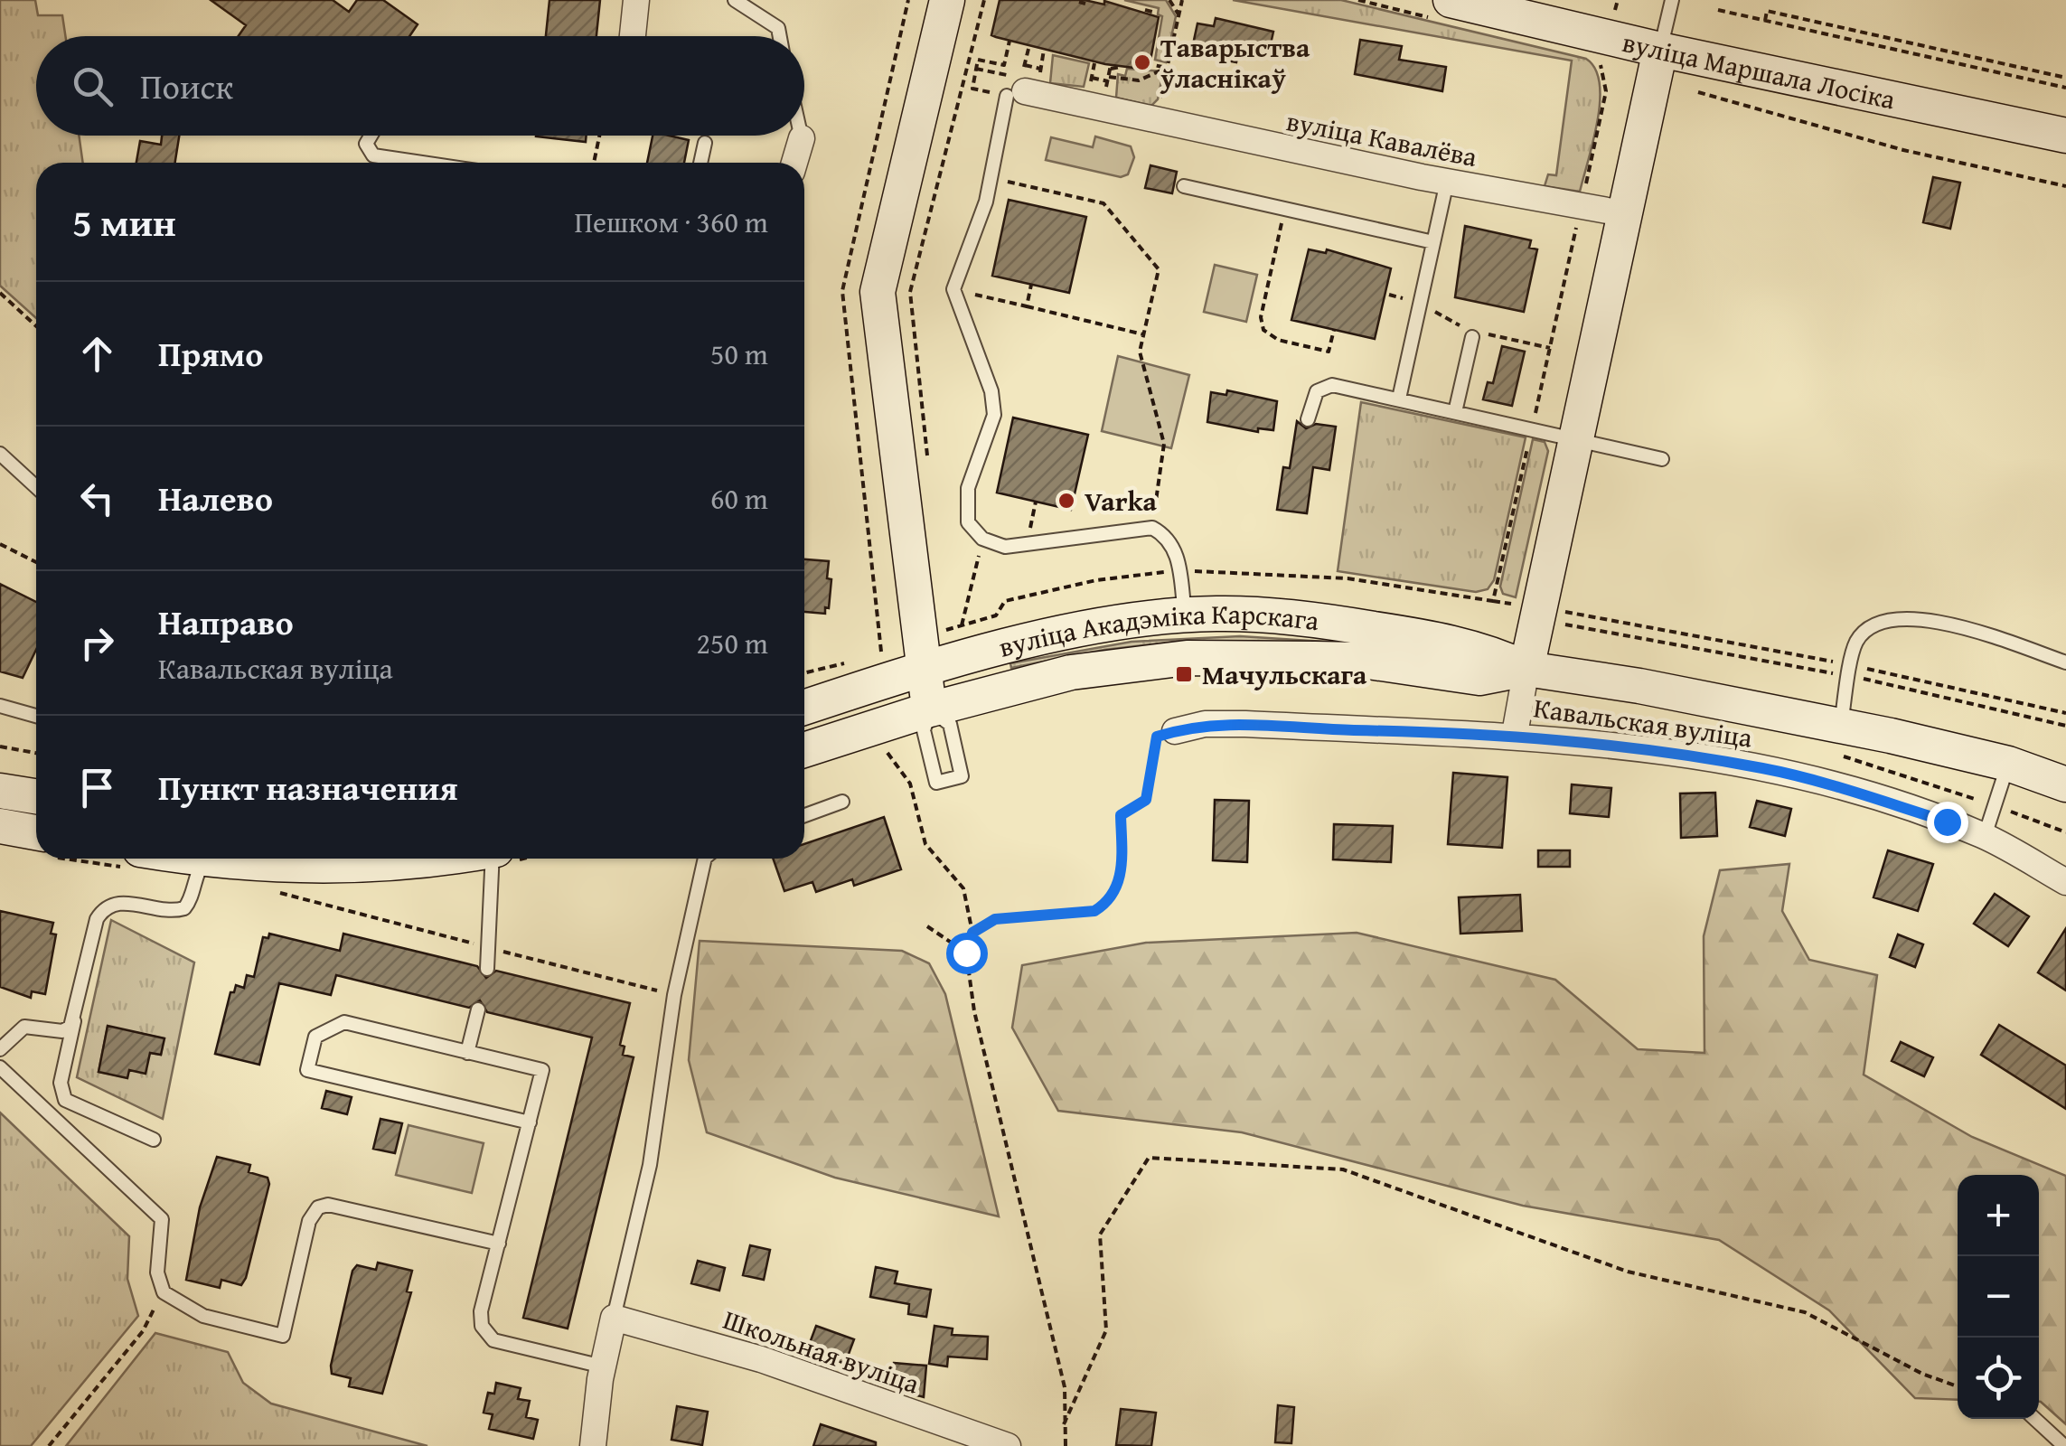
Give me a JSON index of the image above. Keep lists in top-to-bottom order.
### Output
{
  "streets": {
    "main road": ["вуліца Маршала Лосіка", "вуліца Акадэміка Карскага"],
    "street": ["вуліца Кавалёва", "Кавальская вуліца", "Школьная вуліца"]
  },
  "crossings": [
    ["вуліца Акадэміка Карскага", "Кавальская вуліца"]
  ],
  "places": {
    "other": ["Таварыства ўласнікаў", "Varka"],
    "transit": ["Мачульскага"]
  },
  "page": {
    "search": "Поиск",
    "heading": ["5 мин", "Пешком · 360 m"],
    "list": [
      ["Прямо", "50 m"],
      ["Налево", "60 m"],
      ["Направо", "Кавальская вуліца", "250 m"],
      "Пункт назначения"
    ],
    "map_buttons": ["+", "−"]
  }
}
